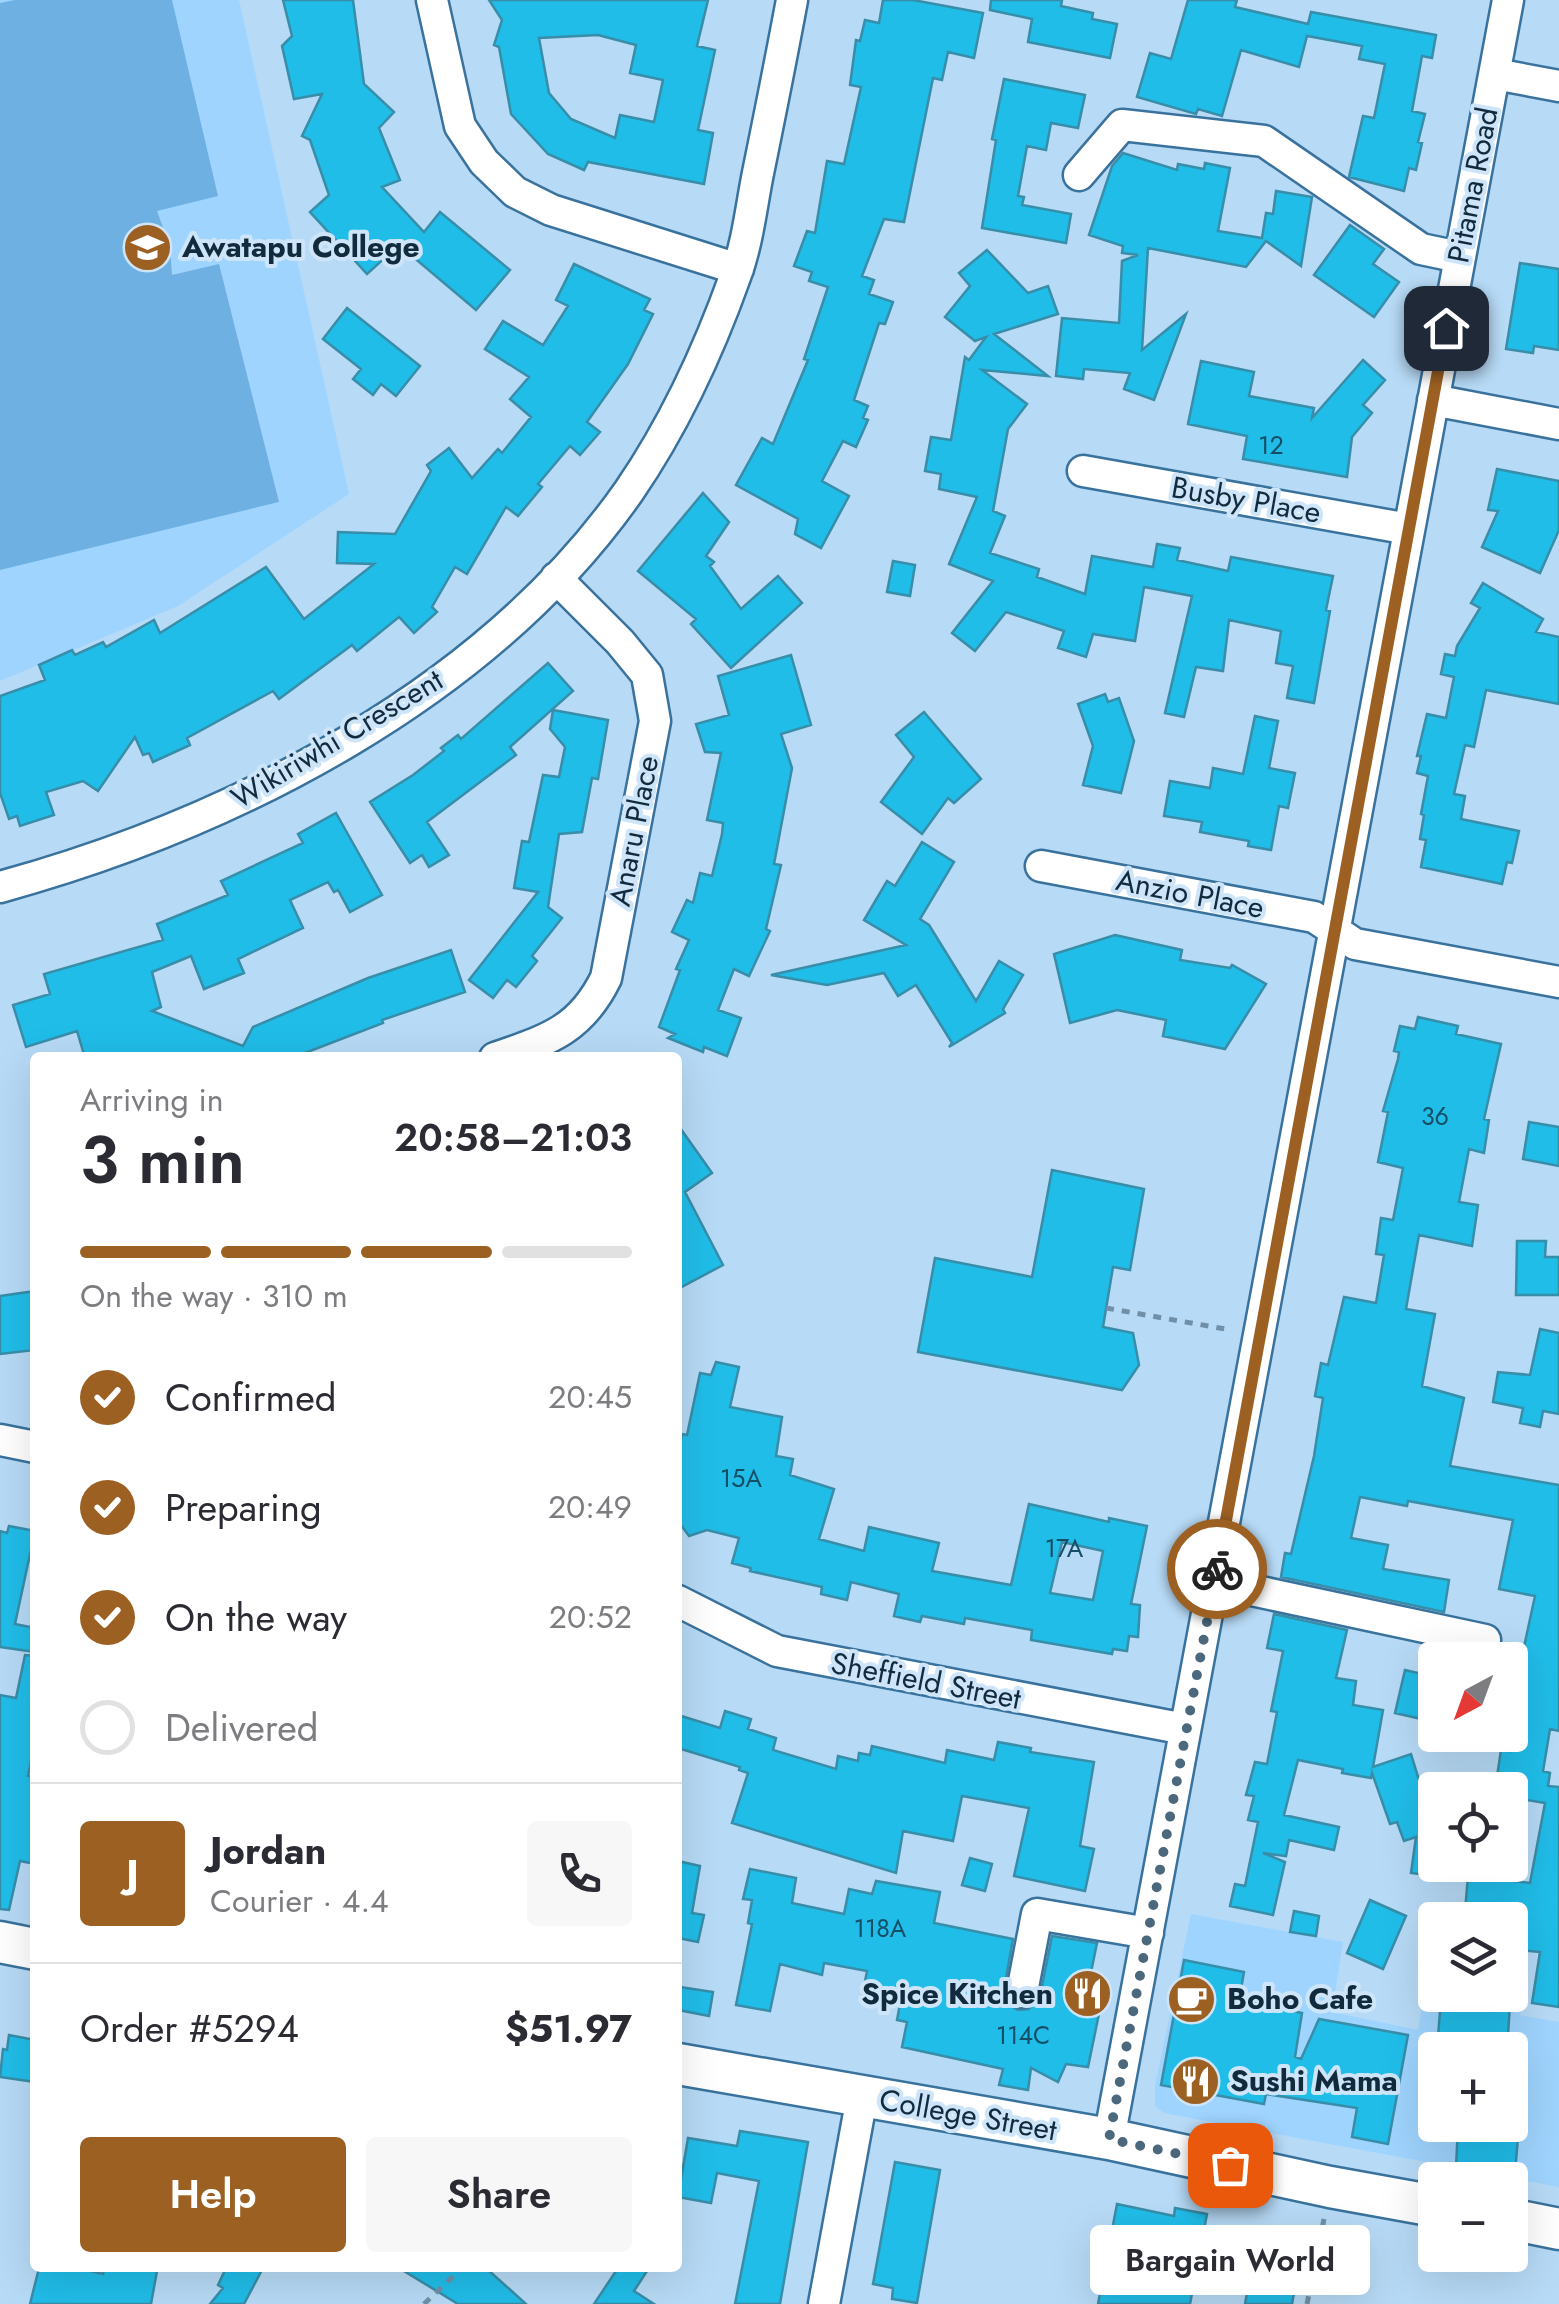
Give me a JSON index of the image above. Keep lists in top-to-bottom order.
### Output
{
  "streets": {
    "main road": ["College Street"],
    "street": [
      "Pitama Road",
      "Busby Place",
      "Wikiriwhi Crescent",
      "Anaru Place",
      "Anzio Place",
      "Sheffield Street"
    ]
  },
  "crossings": [
    ["Pitama Road", "Busby Place"],
    ["Pitama Road", "Anzio Place"],
    ["Pitama Road", "Sheffield Street"],
    ["Pitama Road", "College Street"],
    ["Wikiriwhi Crescent", "Anaru Place"]
  ],
  "places": {
    "school or university": ["Awatapu College"],
    "restaurant": ["Spice Kitchen", "Sushi Mama"],
    "cafe": ["Boho Cafe"],
    "other": ["Bargain World"]
  },
  "house_numbers": [
    "12",
    "36",
    "15A",
    "17A",
    "118A",
    "114C"
  ],
  "north": "bottom left",
  "page": {
    "heading": ["3 min", "Arriving in", "20:58–21:03"],
    "panel": [
      "Jordan",
      "Courier · 4.4",
      "Order #5294",
      "$51.97"
    ],
    "bar": "On the way · 310 m",
    "list": [
      ["Confirmed", "20:45"],
      ["Preparing", "20:49"],
      ["On the way", "20:52"],
      "Delivered"
    ],
    "map_buttons": ["+", "−"],
    "round": "J",
    "buttons": ["Help", "Share"],
    "bubble": "Bargain World"
  }
}
